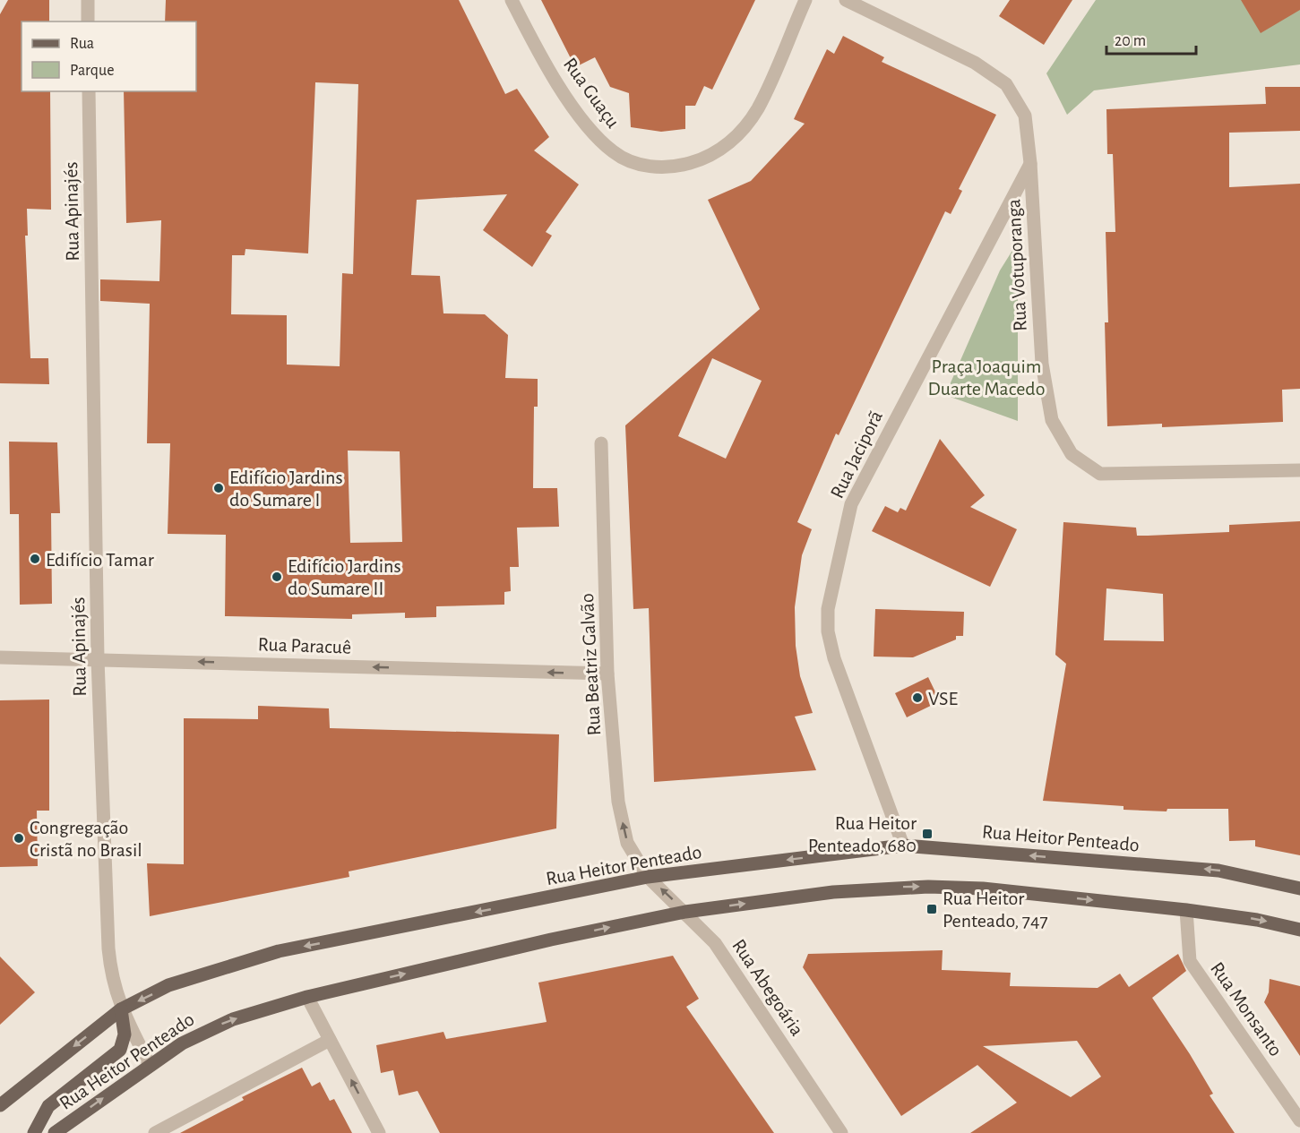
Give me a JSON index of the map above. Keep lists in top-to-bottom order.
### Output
{
  "streets": {
    "main road": ["Rua Heitor Penteado"],
    "street": [
      "Rua Guaçu",
      "Rua Apinajés",
      "Rua Votuporanga",
      "Rua Jaciporã",
      "Rua Paracuê",
      "Rua Beatriz Galvão",
      "Rua Abegoária",
      "Rua Monsanto"
    ]
  },
  "crossings": [
    ["Rua Apinajés", "Rua Paracuê"],
    ["Rua Apinajés", "Rua Heitor Penteado"],
    ["Rua Votuporanga", "Rua Jaciporã"],
    ["Rua Jaciporã", "Rua Heitor Penteado"],
    ["Rua Paracuê", "Rua Beatriz Galvão"],
    ["Rua Beatriz Galvão", "Rua Heitor Penteado"],
    ["Rua Beatriz Galvão", "Rua Abegoária"],
    ["Rua Heitor Penteado", "Rua Abegoária"],
    ["Rua Heitor Penteado", "Rua Monsanto"]
  ],
  "one_way": ["Rua Paracuê", "Rua Beatriz Galvão"],
  "parks": ["Praça Joaquim Duarte Macedo"],
  "places": {
    "other": [
      "Edifício Jardins do Sumare I",
      "Edifício Tamar",
      "Edifício Jardins do Sumare II",
      "VSE",
      "Congregação Cristã no Brasil"
    ],
    "transit": ["Rua Heitor Penteado, 680", "Rua Heitor Penteado, 747"]
  },
  "legend": ["Rua", "Parque"],
  "scale_bar": "20 m"
}
